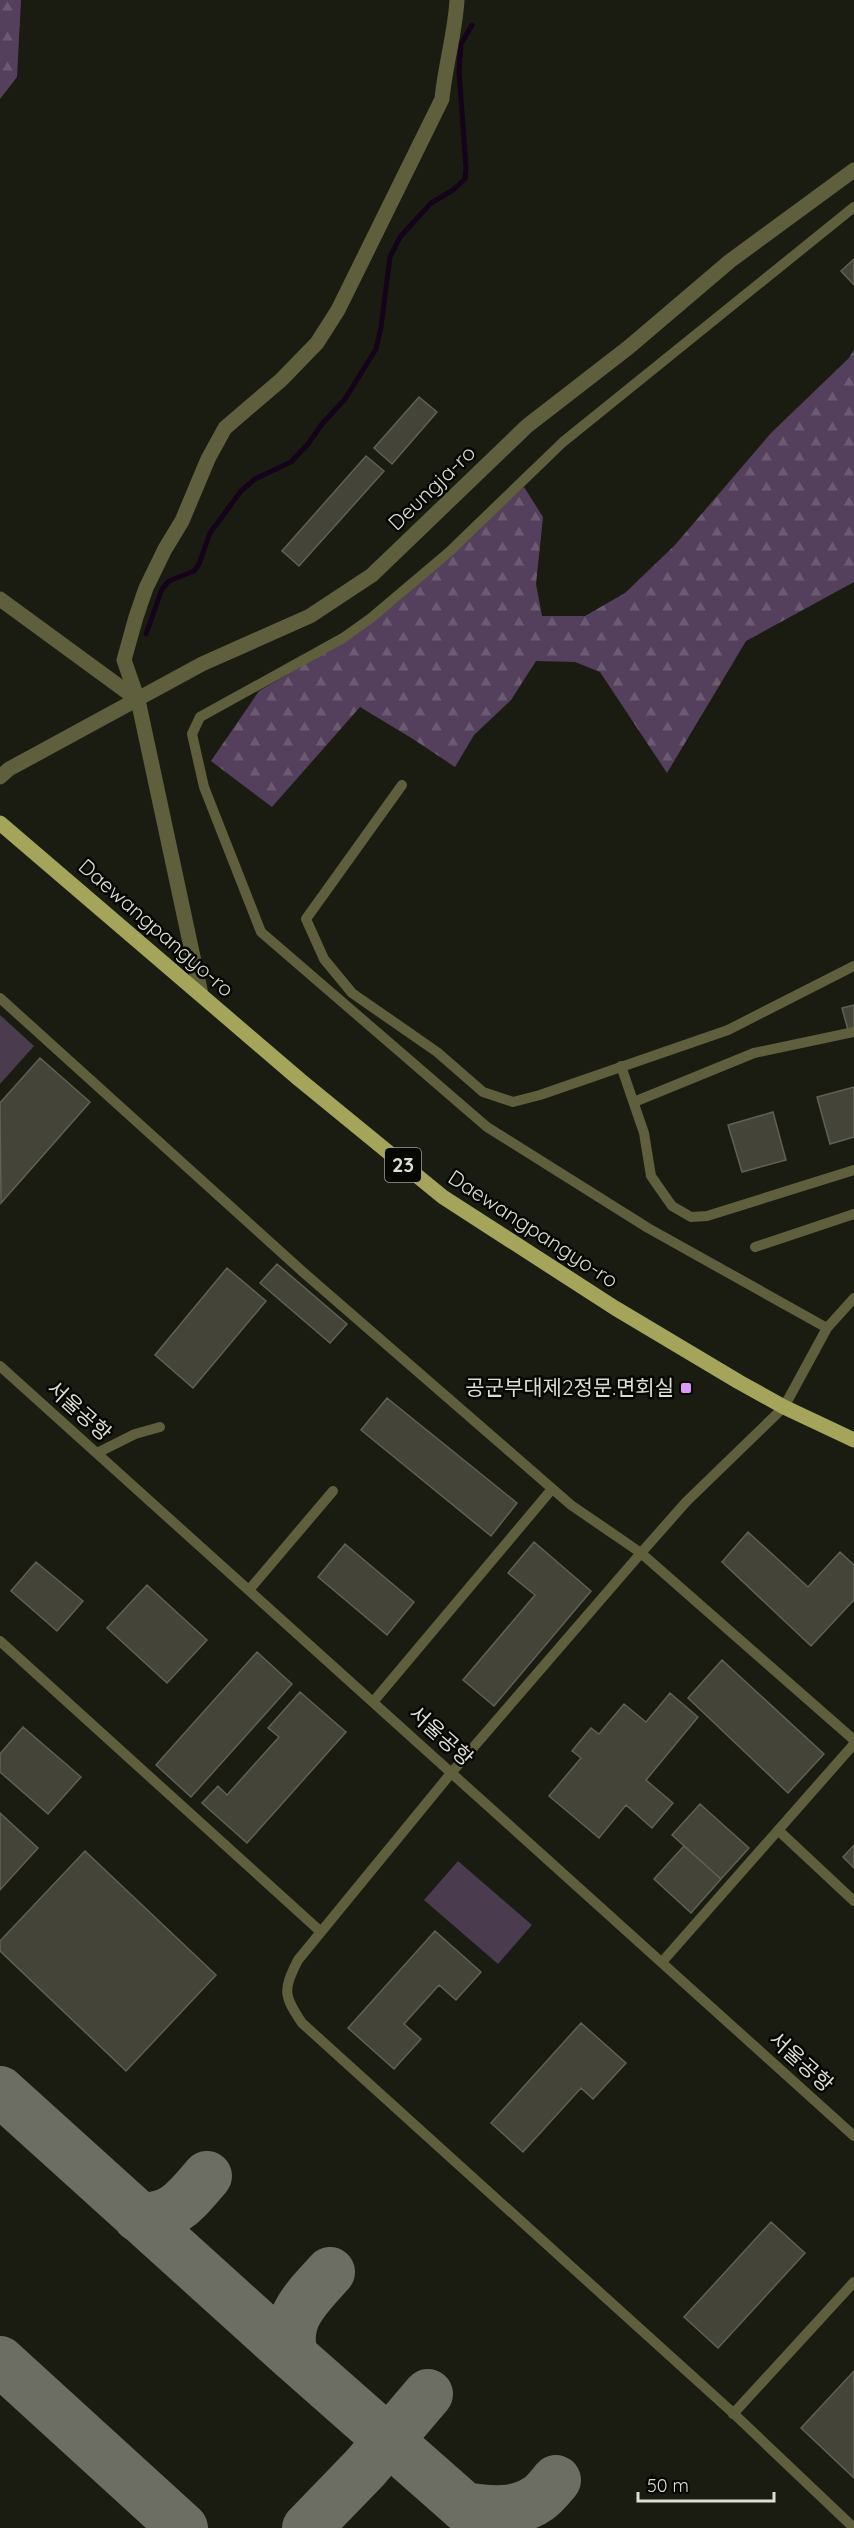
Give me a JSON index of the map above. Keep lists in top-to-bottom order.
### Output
{
  "streets": {
    "main road": ["Daewangpangyo-ro", "23"],
    "street": ["Deungja-ro"],
    "lane": ["서울공항"]
  },
  "places": {
    "transit": ["공군부대제2정문.면회실"]
  },
  "scale_bar": "50 m"
}
